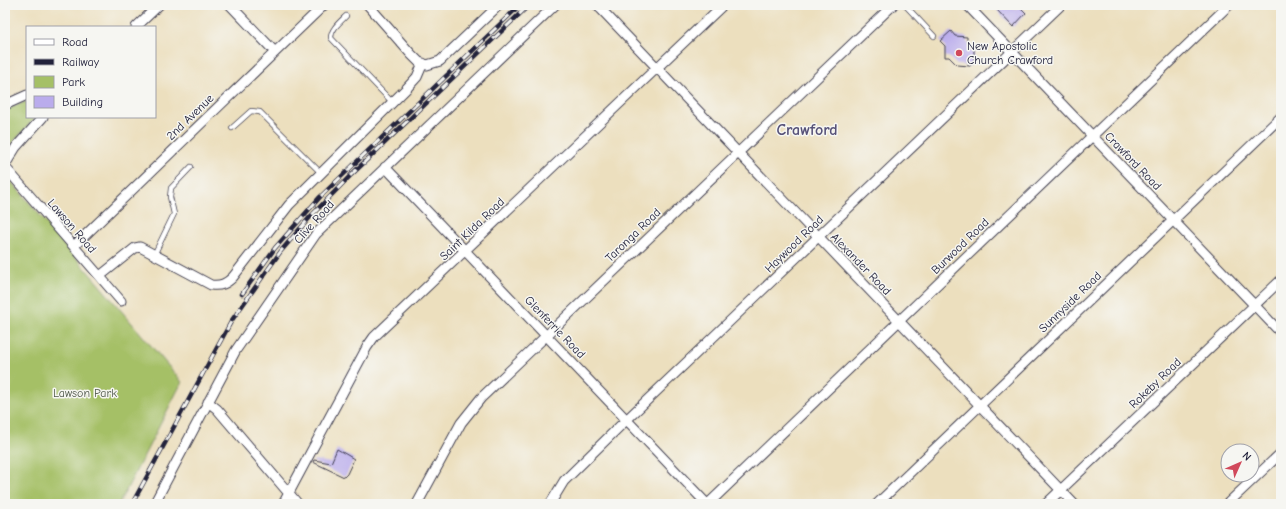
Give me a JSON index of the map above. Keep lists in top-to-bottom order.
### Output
{
  "streets": {
    "street": [
      "2nd Avenue",
      "Crawford Road",
      "Clive Road",
      "Lawson Road",
      "Saint Kilda Road",
      "Taronga Road",
      "Haywood Road",
      "Burwood Road",
      "Alexander Road",
      "Sunnyside Road",
      "Glenferrie Road",
      "Rokeby Road"
    ]
  },
  "crossings": [
    ["2nd Avenue", "Lawson Road"],
    ["Crawford Road", "Haywood Road"],
    ["Crawford Road", "Burwood Road"],
    ["Crawford Road", "Sunnyside Road"],
    ["Crawford Road", "Rokeby Road"],
    ["Clive Road", "Glenferrie Road"],
    ["Saint Kilda Road", "Alexander Road"],
    ["Saint Kilda Road", "Glenferrie Road"],
    ["Taronga Road", "Alexander Road"],
    ["Taronga Road", "Glenferrie Road"],
    ["Haywood Road", "Alexander Road"],
    ["Haywood Road", "Glenferrie Road"],
    ["Burwood Road", "Alexander Road"],
    ["Burwood Road", "Glenferrie Road"],
    ["Alexander Road", "Sunnyside Road"],
    ["Alexander Road", "Rokeby Road"]
  ],
  "districts": ["Crawford"],
  "parks": ["Lawson Park"],
  "places": ["New Apostolic Church Crawford"],
  "legend": [
    "Road",
    "Railway",
    "Park",
    "Building"
  ],
  "north": "top right"
}
